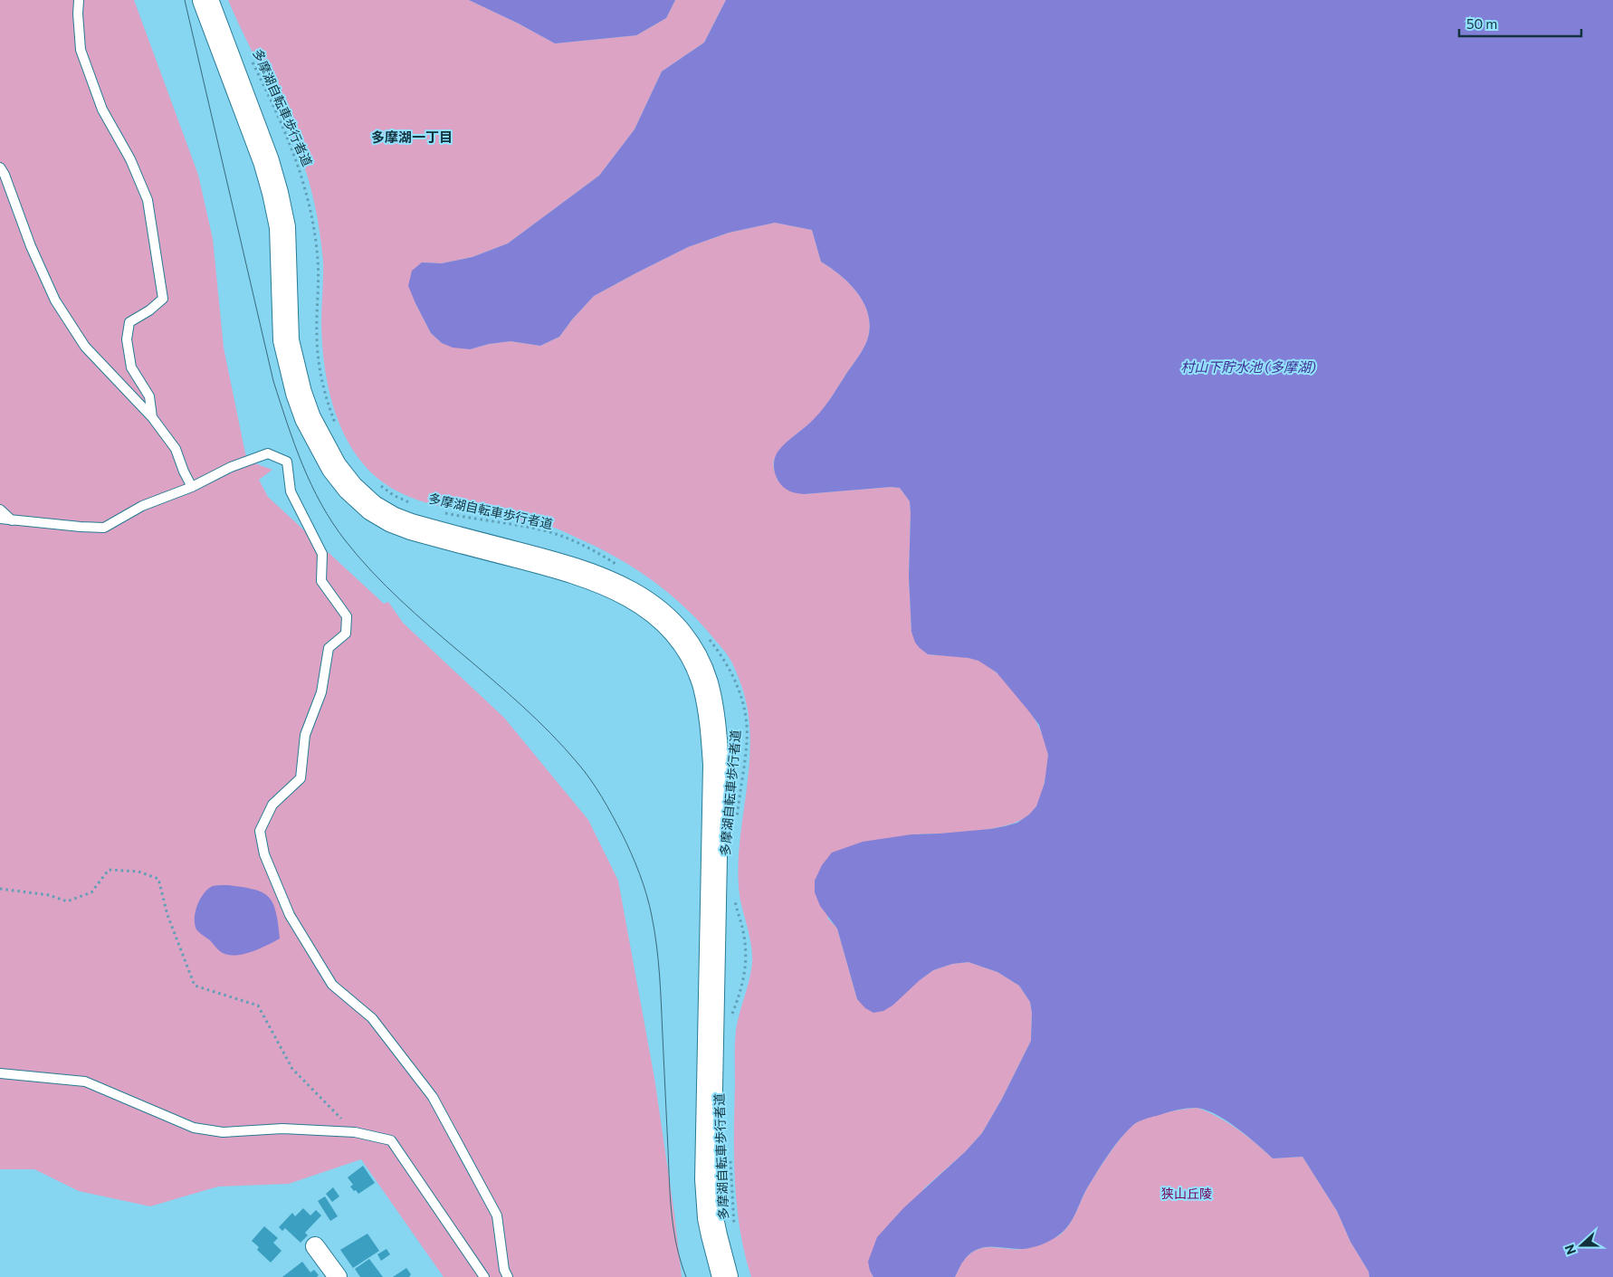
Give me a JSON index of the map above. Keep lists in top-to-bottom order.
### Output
{
  "streets": {
    "path": ["多摩湖自転車歩行者道"]
  },
  "districts": ["多摩湖一丁目"],
  "water": ["村山下貯水池 (多摩湖)"],
  "parks": ["狭山丘陵"],
  "scale_bar": "50 m",
  "north": "left"
}
